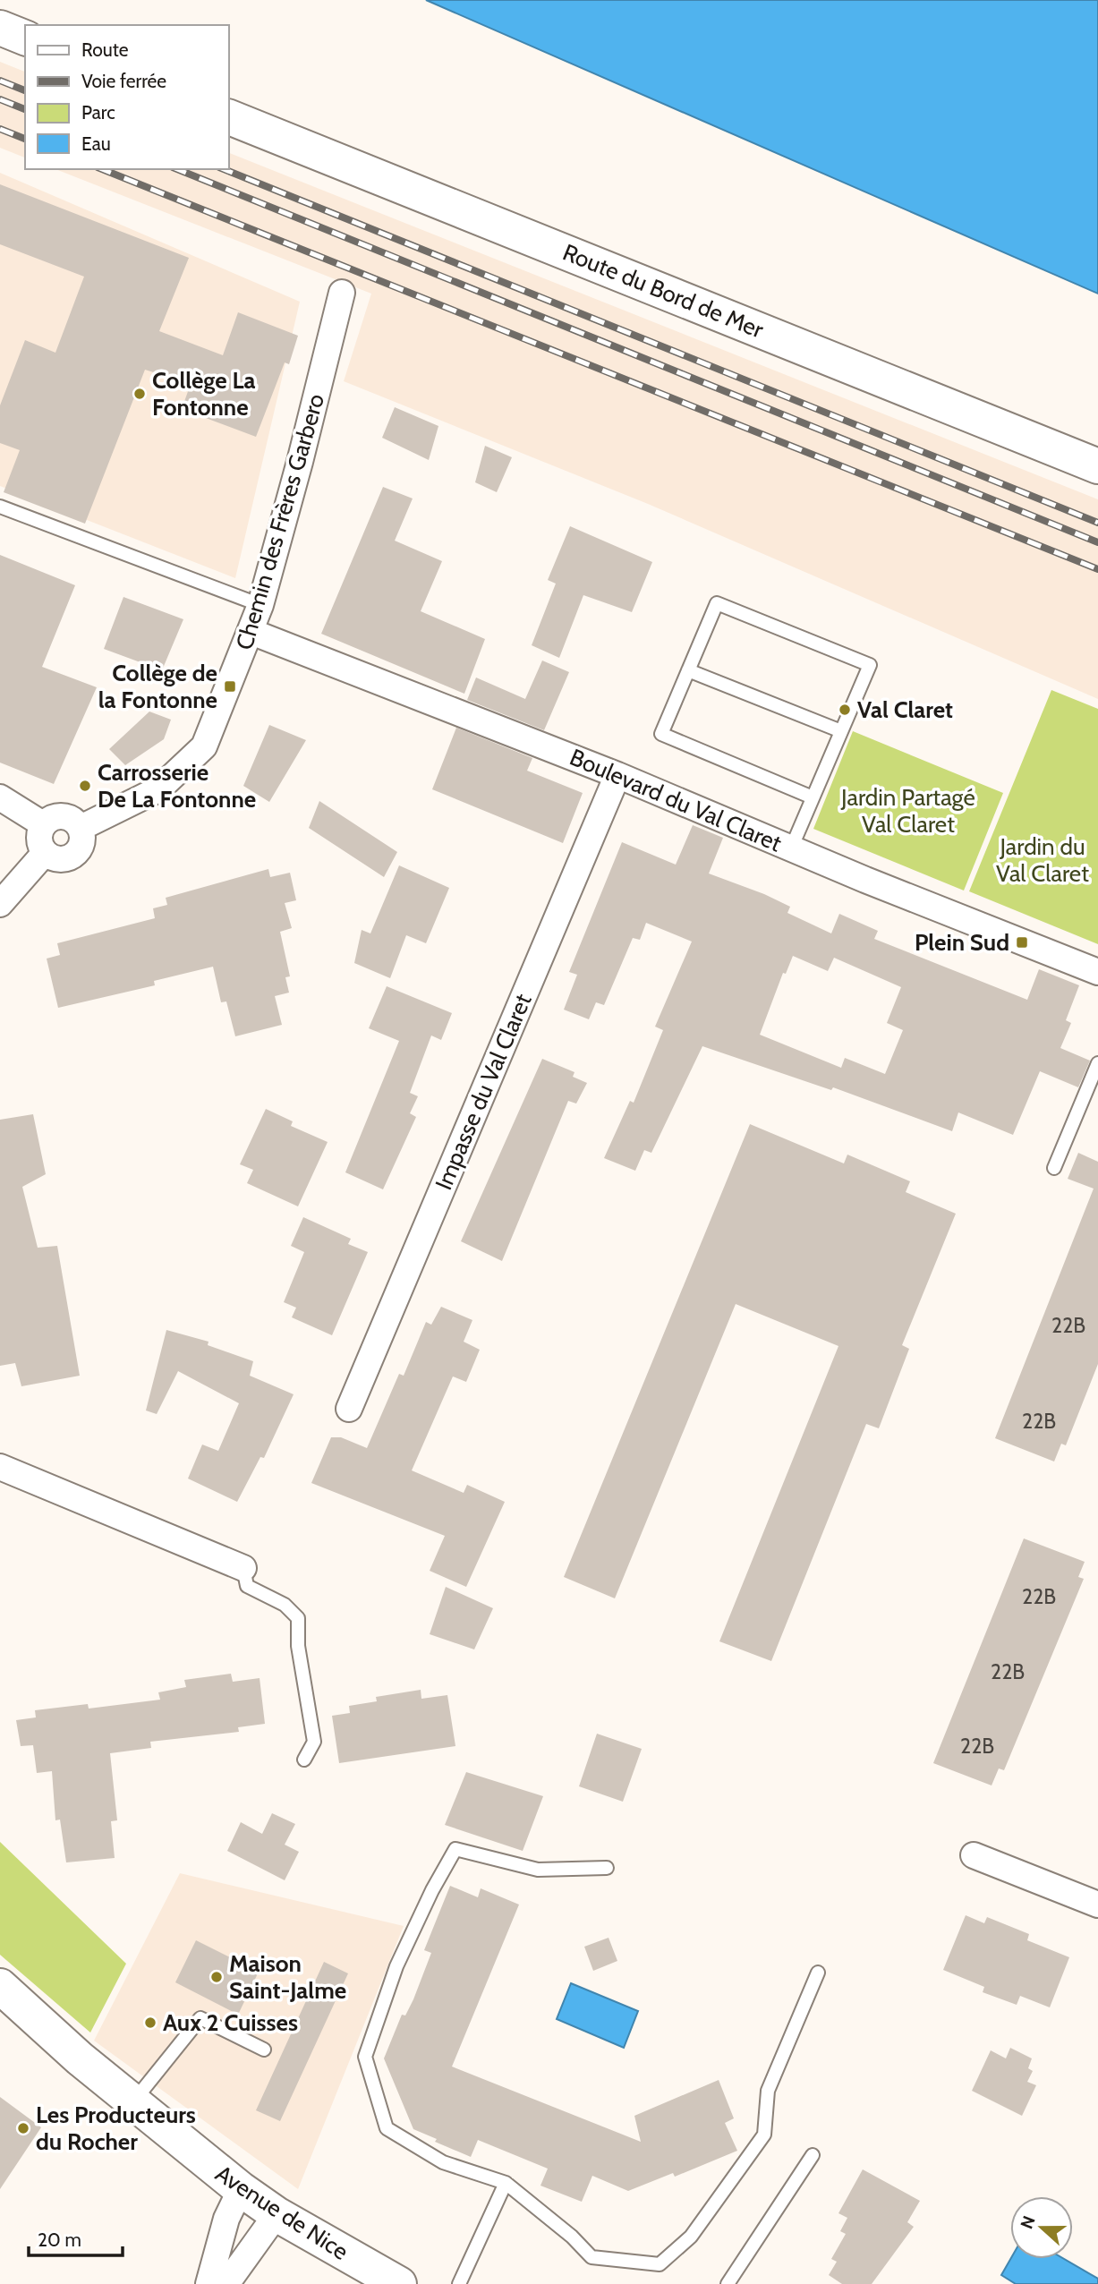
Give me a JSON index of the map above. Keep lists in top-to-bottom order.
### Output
{
  "streets": {
    "main road": ["Route du Bord de Mer", "Avenue de Nice"],
    "street": ["Chemin des Frères Garbero", "Boulevard du Val Claret", "Impasse du Val Claret"]
  },
  "crossings": [
    ["Chemin des Frères Garbero", "Boulevard du Val Claret"],
    ["Boulevard du Val Claret", "Impasse du Val Claret"]
  ],
  "parks": ["Jardin Partagé Val Claret", "Jardin du Val Claret"],
  "places": {
    "other": [
      "Collège La Fontonne",
      "Val Claret",
      "Carrosserie De La Fontonne",
      "Maison Saint-Jalme",
      "Aux 2 Cuisses",
      "Les Producteurs du Rocher"
    ],
    "transit": ["Collège de la Fontonne", "Plein Sud"]
  },
  "house_numbers": [
    "22B",
    "22B",
    "22B",
    "22B",
    "22B"
  ],
  "legend": [
    "Route",
    "Voie ferrée",
    "Parc",
    "Eau"
  ],
  "scale_bar": "20 m",
  "north": "left"
}
